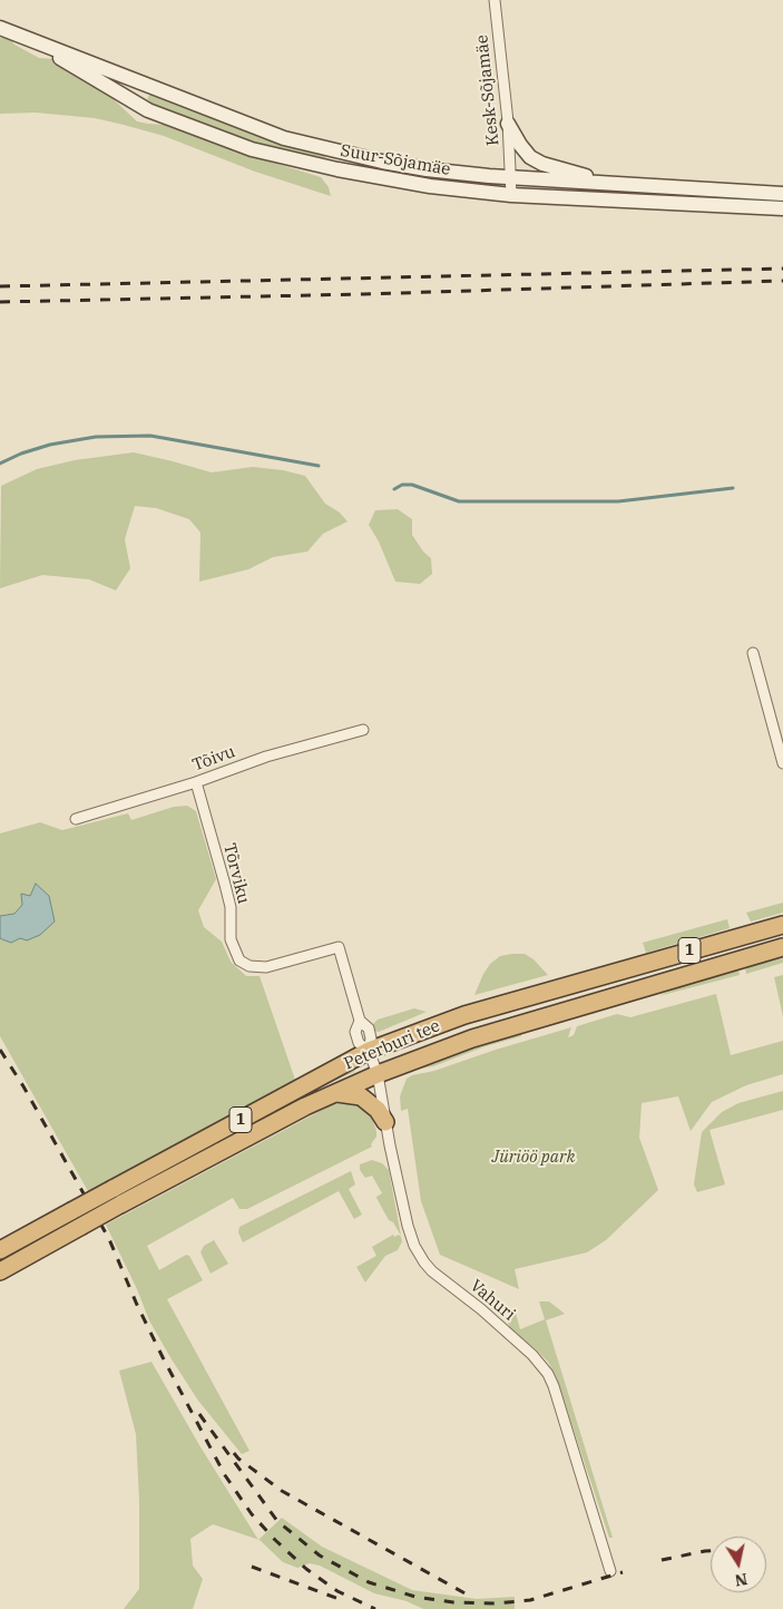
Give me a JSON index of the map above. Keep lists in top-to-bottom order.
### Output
{
  "streets": {
    "highway": ["1", "Peterburi tee"],
    "main road": ["Suur-Sõjamäe"],
    "street": [
      "Kesk-Sõjamäe",
      "Tõivu",
      "Tõrviku",
      "Vahuri"
    ]
  },
  "crossings": [
    ["Kesk-Sõjamäe", "Suur-Sõjamäe"],
    ["Tõivu", "Tõrviku"],
    ["Tõrviku", "Vahuri"],
    ["Peterburi tee", "Vahuri"]
  ],
  "parks": ["Jüriöö park"],
  "north": "bottom"
}
